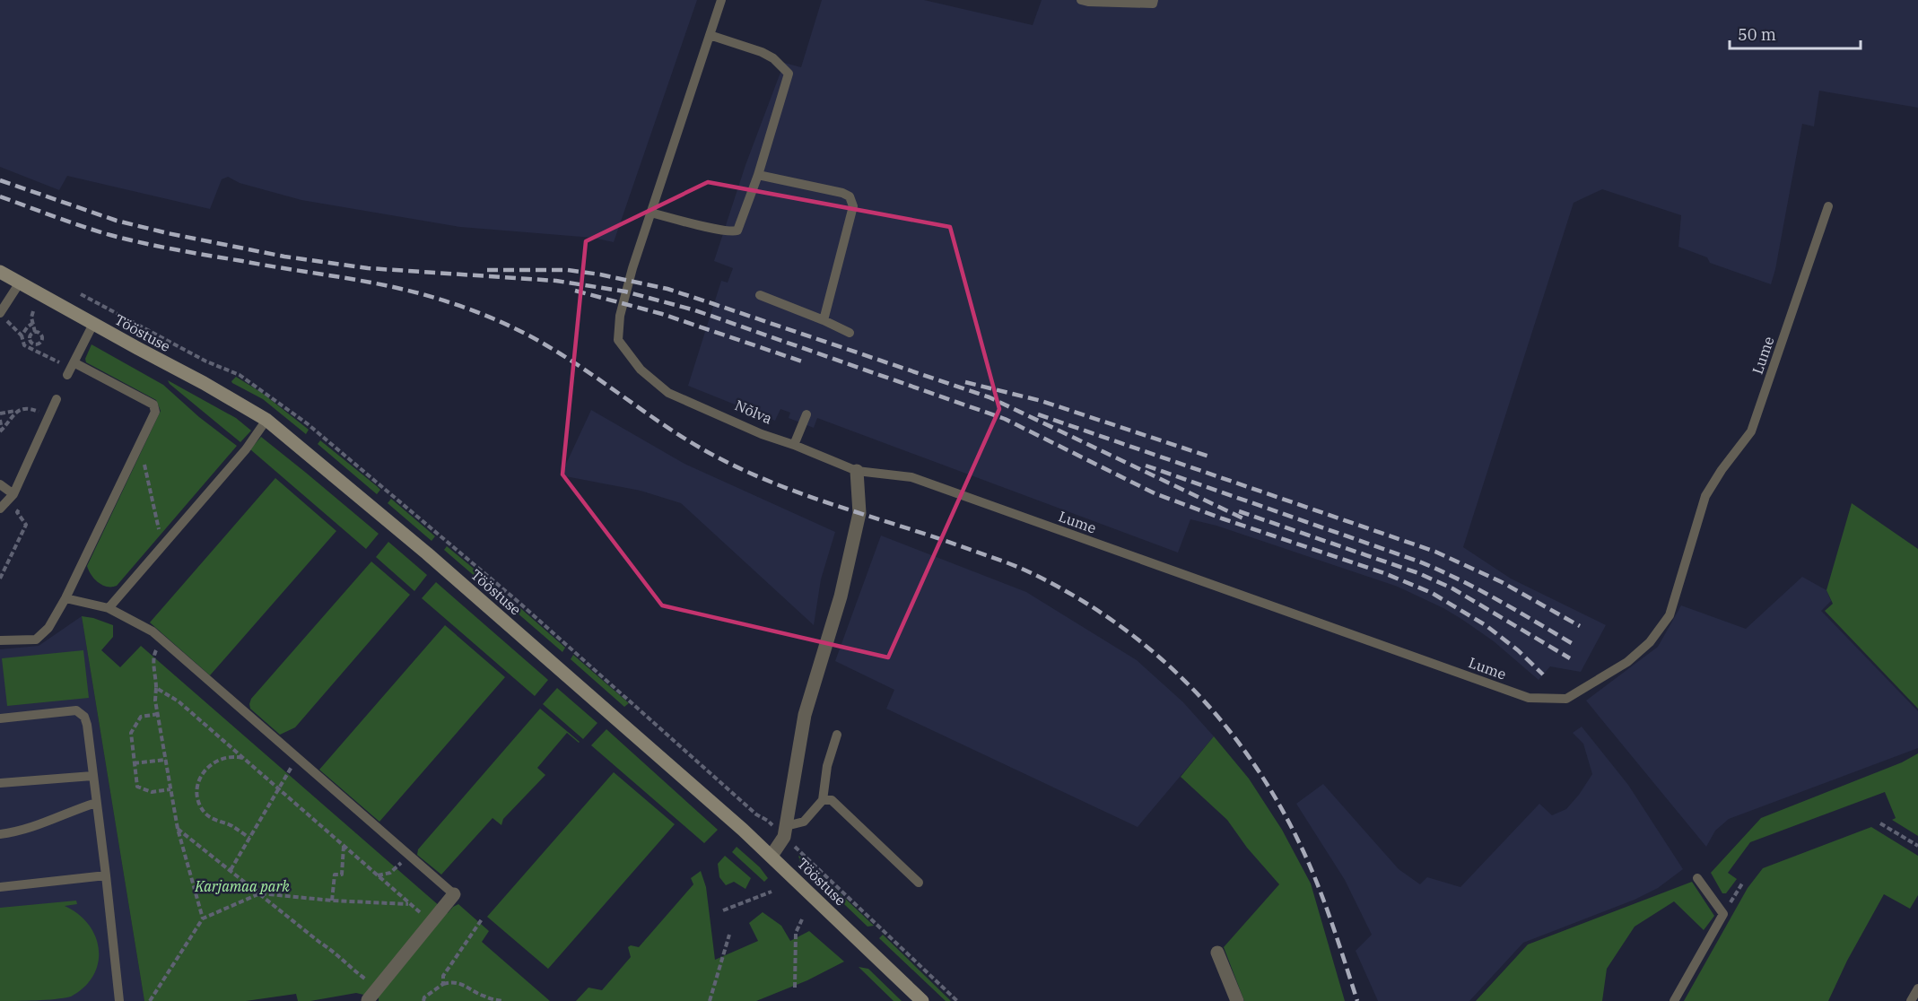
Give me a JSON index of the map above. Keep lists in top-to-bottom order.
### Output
{
  "streets": {
    "street": ["Tööstuse"],
    "lane": ["Lume", "Nõlva"]
  },
  "crossings": [
    ["Lume", "Nõlva"]
  ],
  "parks": ["Karjamaa park"],
  "scale_bar": "50 m"
}
